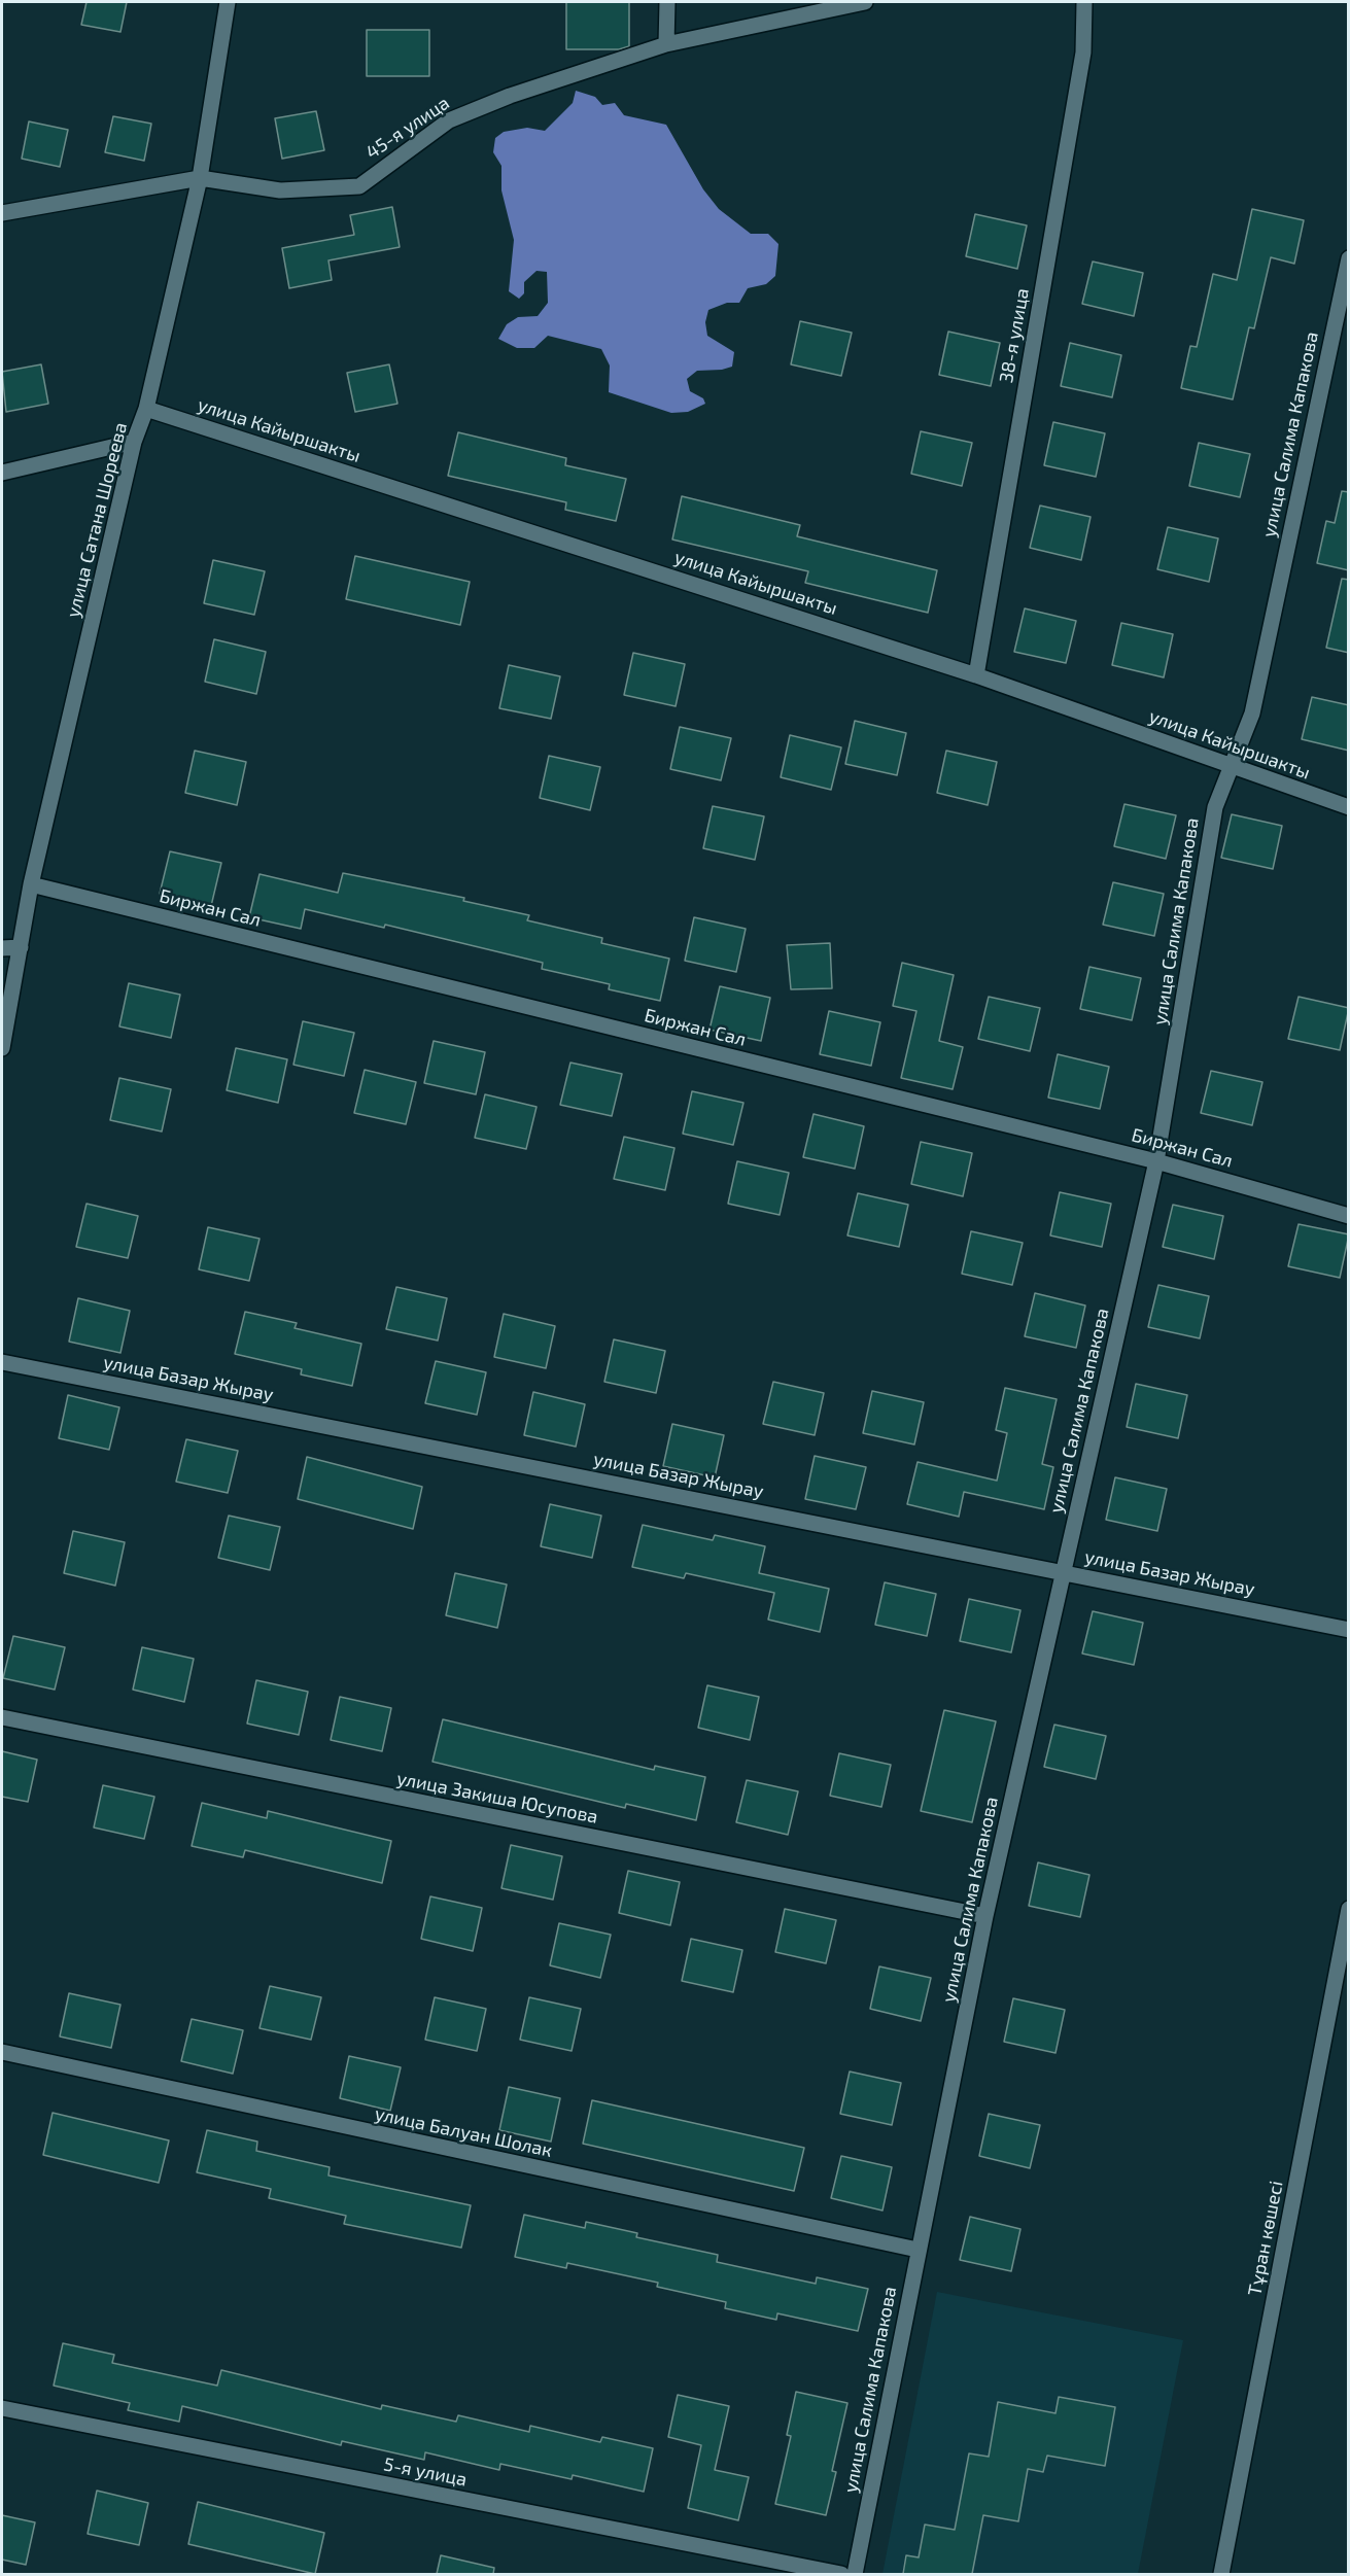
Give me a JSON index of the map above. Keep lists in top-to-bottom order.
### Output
{
  "streets": {
    "street": [
      "45-я улица",
      "38-я улица",
      "улица Кайыршакты",
      "улица Салима Капакова",
      "улица Сатана Шореева",
      "Биржан Сал",
      "улица Базар Жырау",
      "улица Закиша Юсупова",
      "улица Балуан Шолак",
      "Тұран көшесі",
      "5-я улица"
    ]
  },
  "crossings": [
    ["45-я улица", "улица Сатана Шореева"],
    ["38-я улица", "улица Кайыршакты"],
    ["улица Кайыршакты", "улица Салима Капакова"],
    ["улица Кайыршакты", "улица Сатана Шореева"],
    ["улица Салима Капакова", "Биржан Сал"],
    ["улица Салима Капакова", "улица Базар Жырау"],
    ["улица Салима Капакова", "улица Закиша Юсупова"],
    ["улица Салима Капакова", "улица Балуан Шолак"],
    ["улица Сатана Шореева", "Биржан Сал"]
  ]
}
